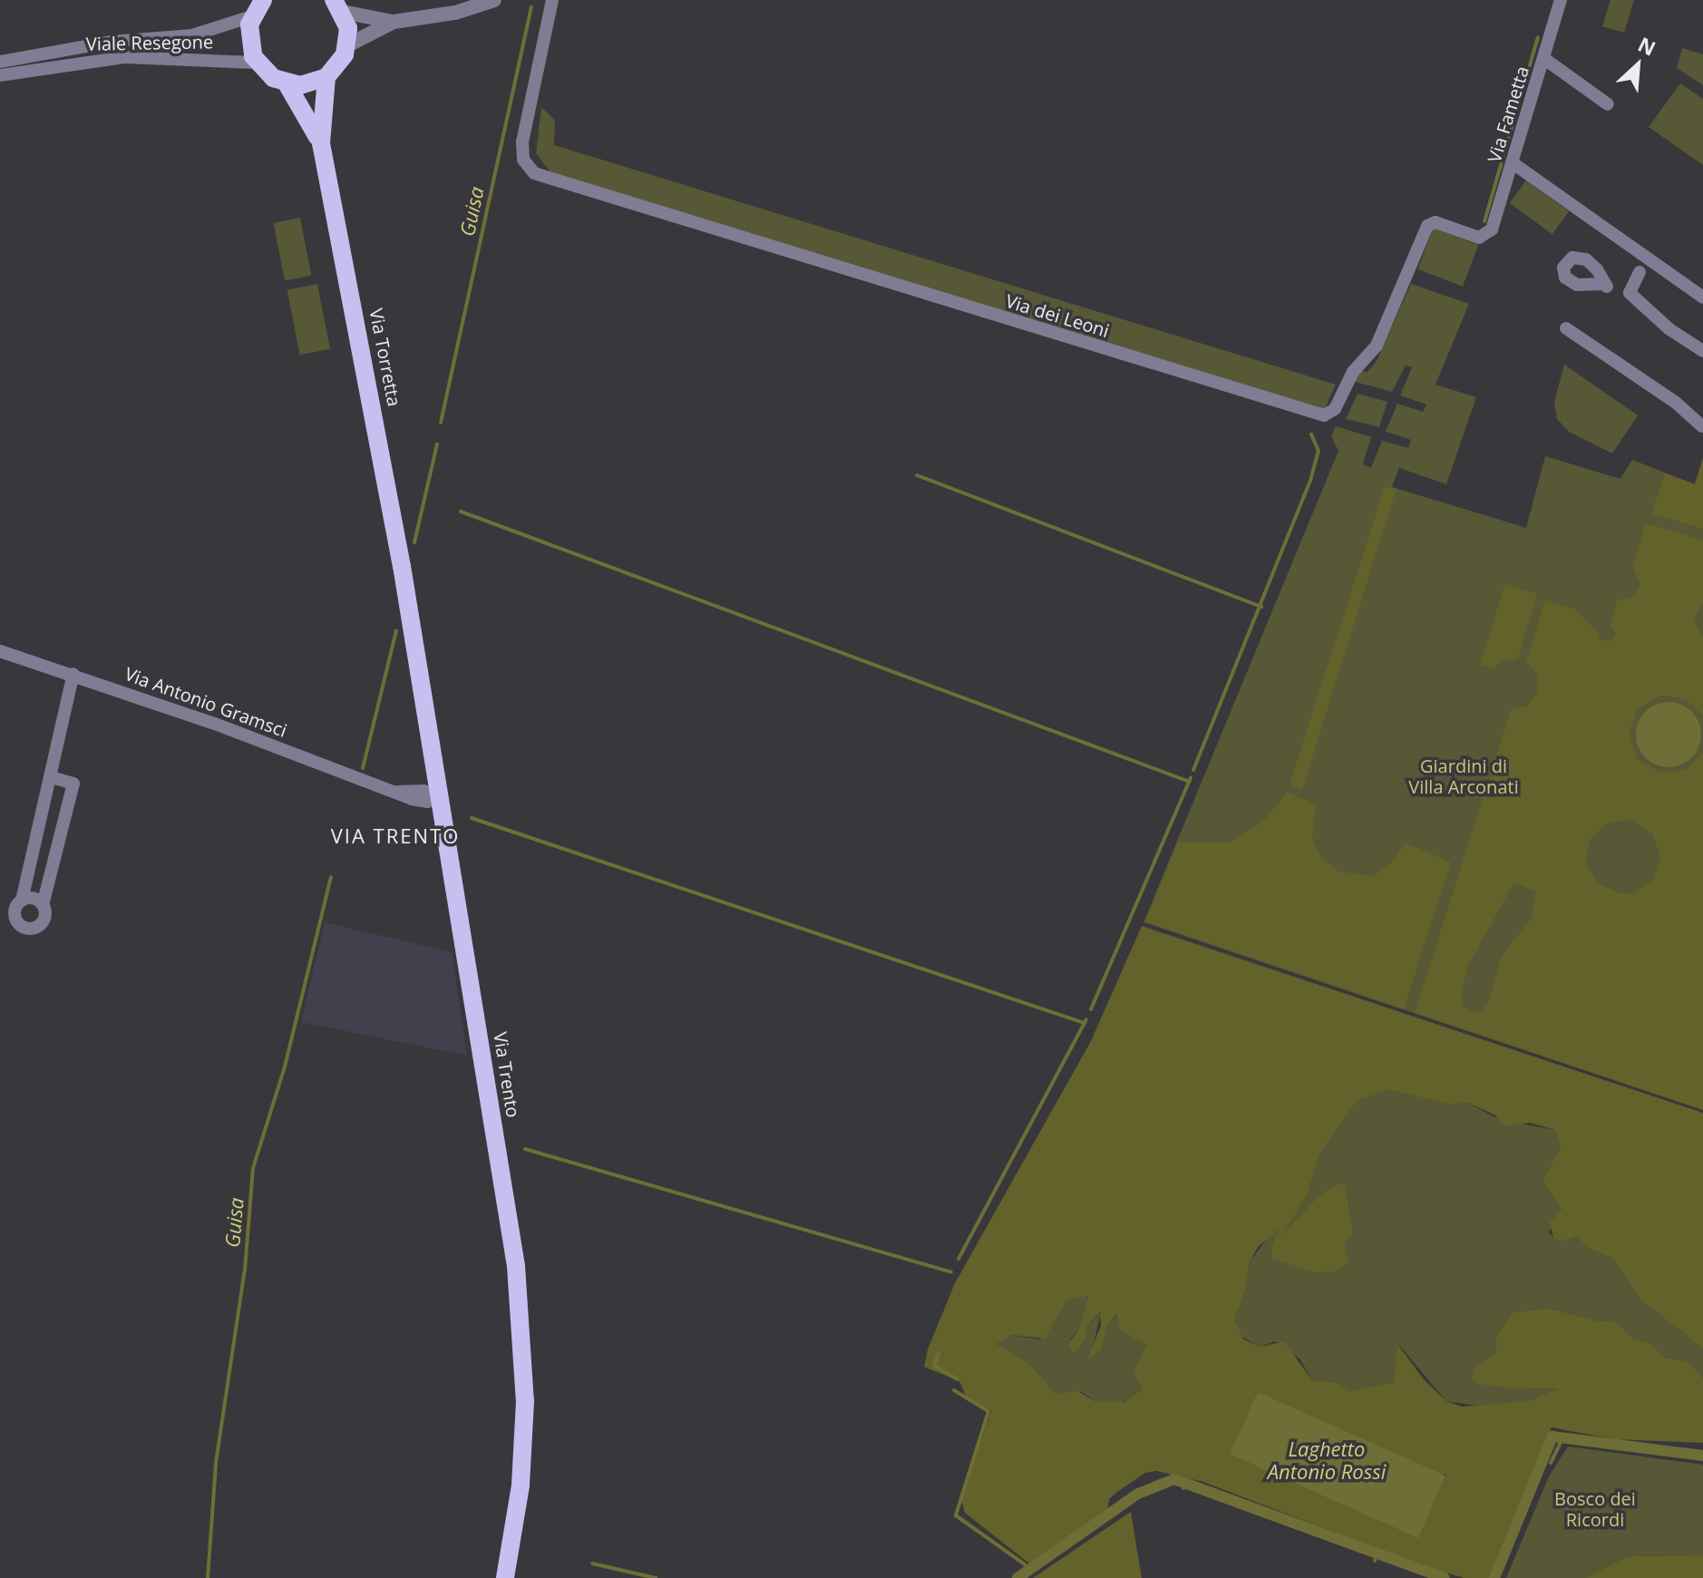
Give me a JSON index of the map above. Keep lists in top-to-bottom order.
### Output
{
  "streets": {
    "main road": ["Via Torretta", "Via Trento"],
    "street": [
      "Viale Resegone",
      "Via Fametta",
      "Via dei Leoni",
      "Via Antonio Gramsci"
    ]
  },
  "crossings": [
    ["Via Fametta", "Via dei Leoni"],
    ["Via Torretta", "Via Trento"],
    ["Via Antonio Gramsci", "Via Trento"]
  ],
  "districts": ["VIA TRENTO"],
  "water": ["Guisa", "Laghetto Antonio Rossi"],
  "parks": ["Giardini di Villa Arconati", "Bosco dei Ricordi"],
  "north": "top right"
}
